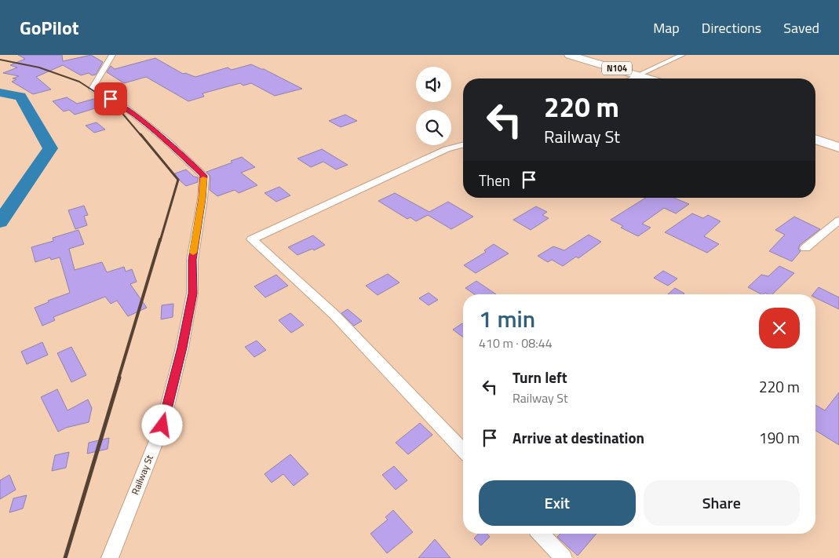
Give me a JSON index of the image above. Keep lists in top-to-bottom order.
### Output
{
  "streets": {
    "highway": ["N104"],
    "street": ["Railway St"]
  },
  "page": {
    "header": "GoPilot",
    "nav": ["Map", "Directions", "Saved"],
    "turn": ["220 m", "Railway St"],
    "then": "Then",
    "heading": ["1 min", "410 m · 08:44"],
    "list": [
      {
        "name": "Turn left",
        "note": "Railway St",
        "value": "220 m"
      },
      {
        "name": "Arrive at destination",
        "value": "190 m"
      }
    ],
    "buttons": ["Exit", "Share"]
  }
}
